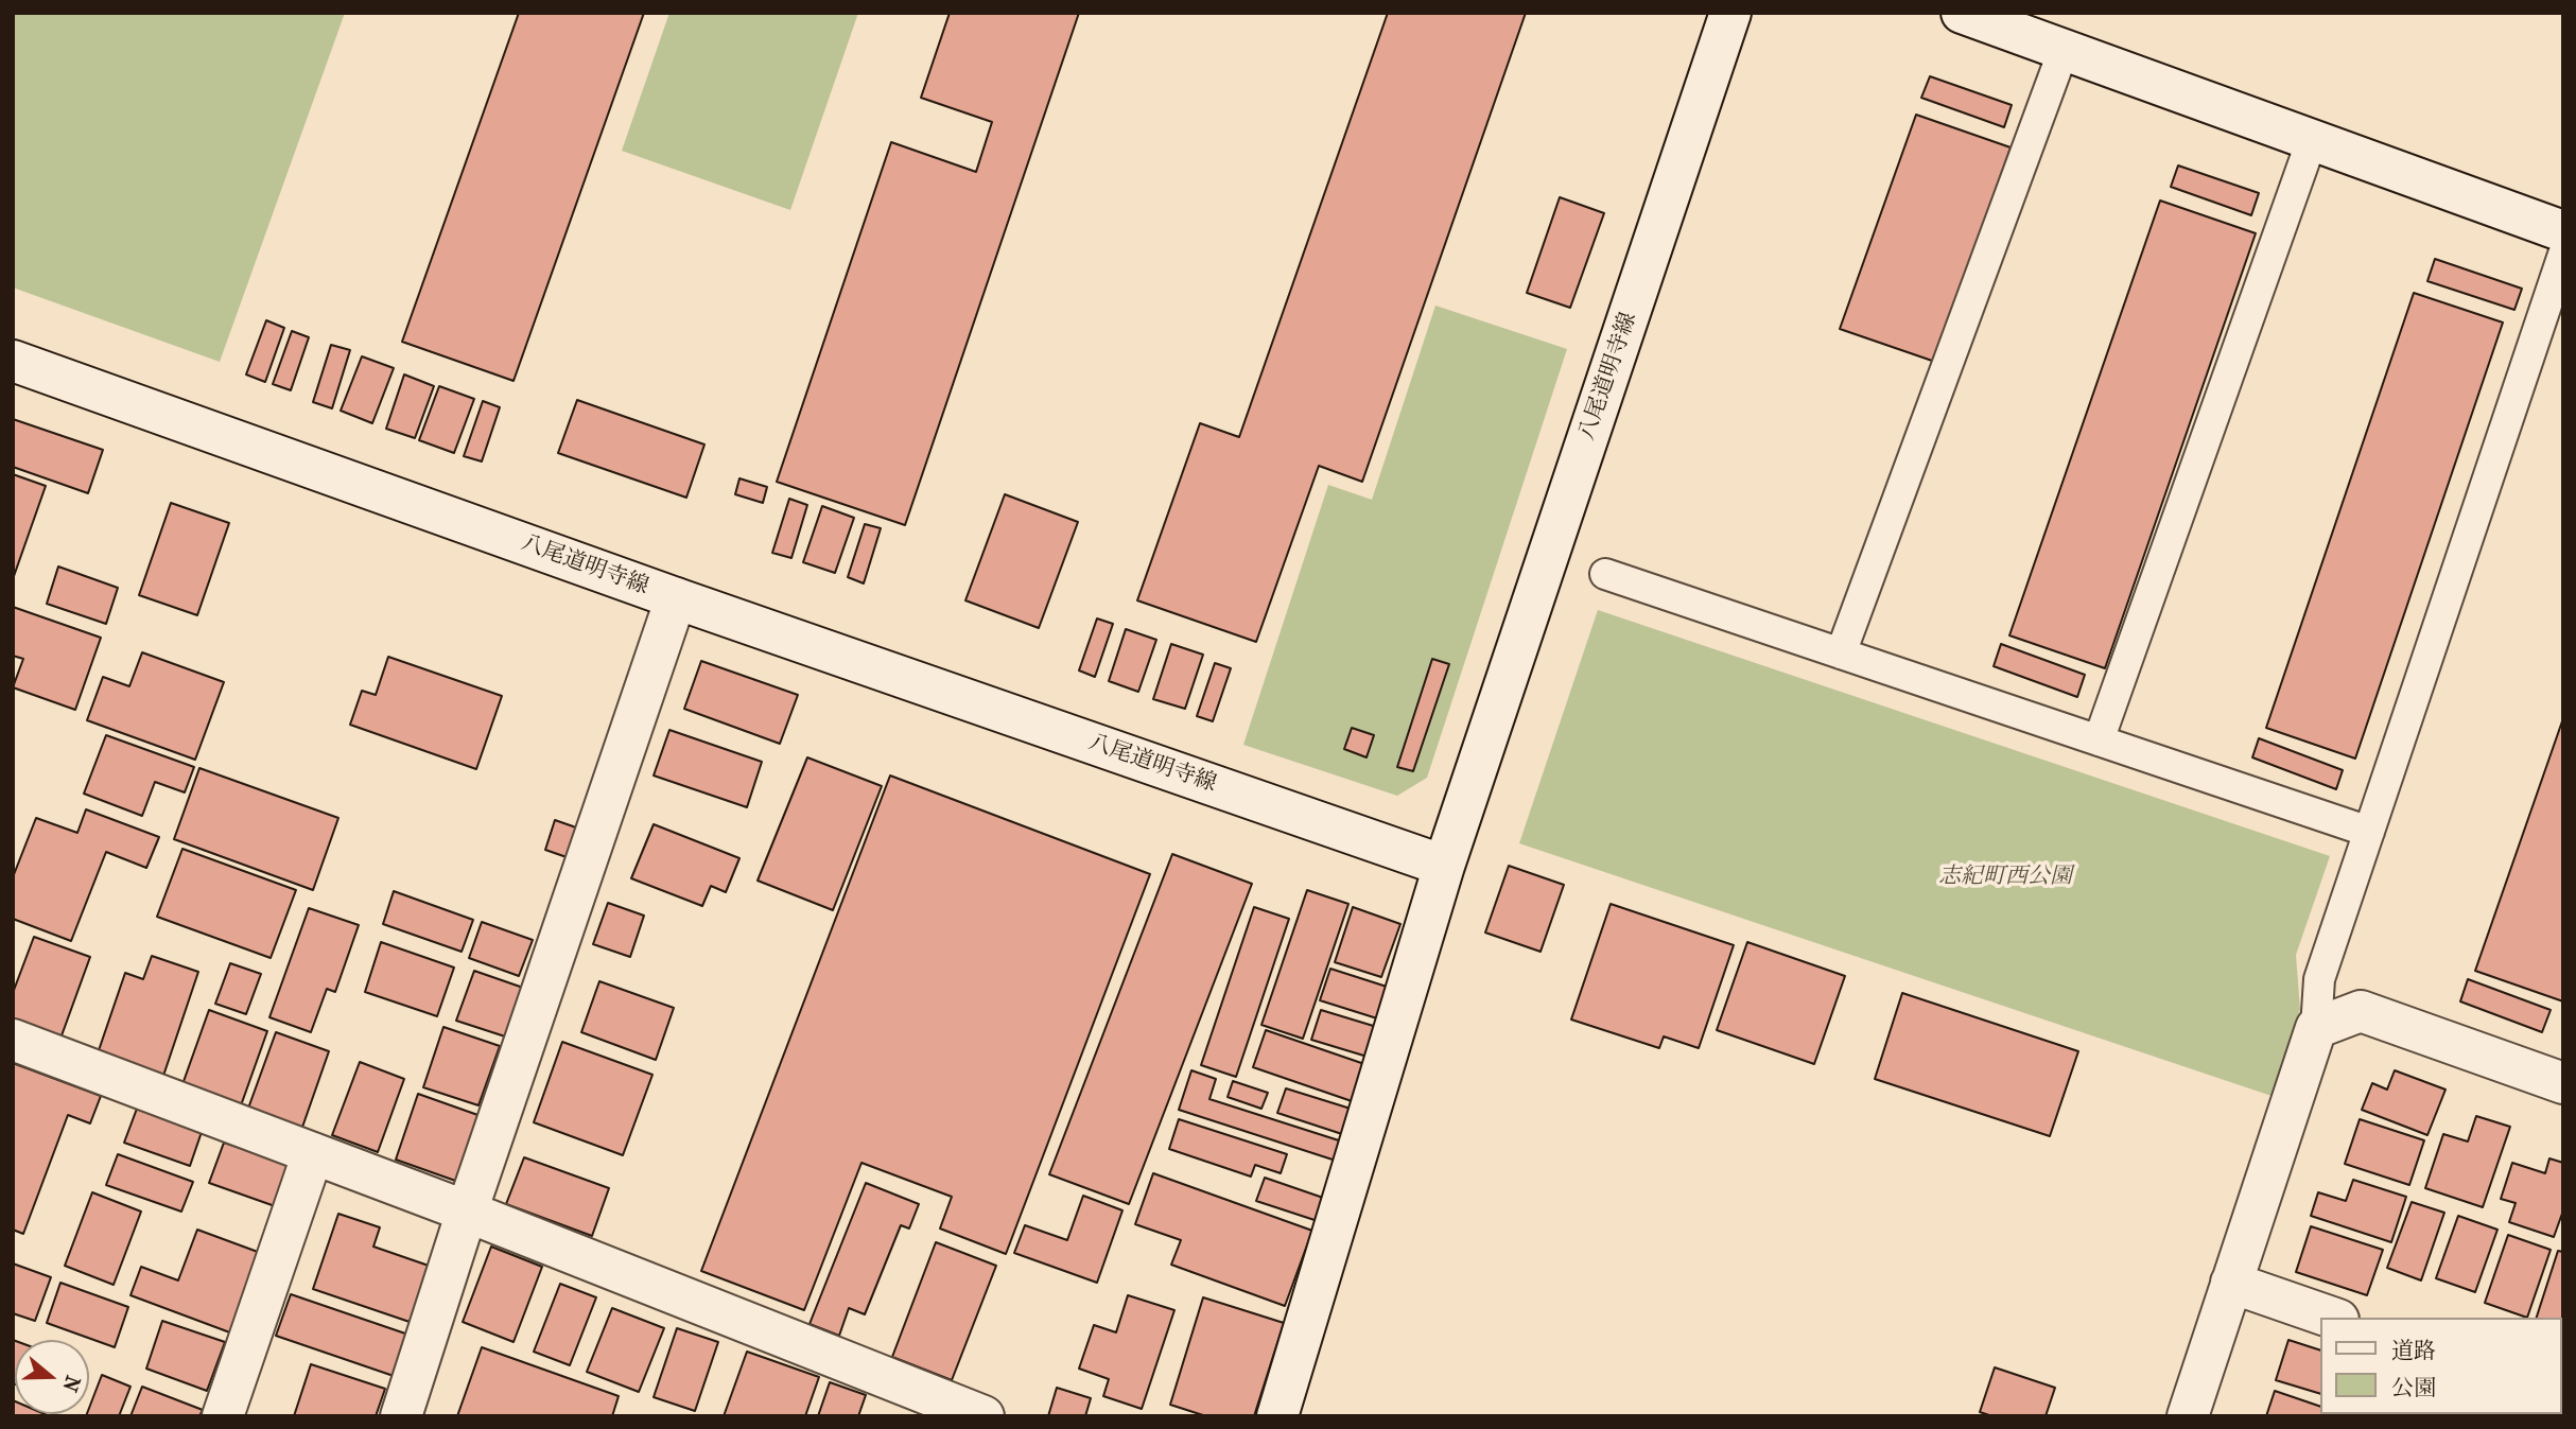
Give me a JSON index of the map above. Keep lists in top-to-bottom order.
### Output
{
  "streets": {
    "street": ["八尾道明寺線"]
  },
  "parks": ["志紀町西公園"],
  "legend": ["道路", "公園"],
  "north": "right"
}
